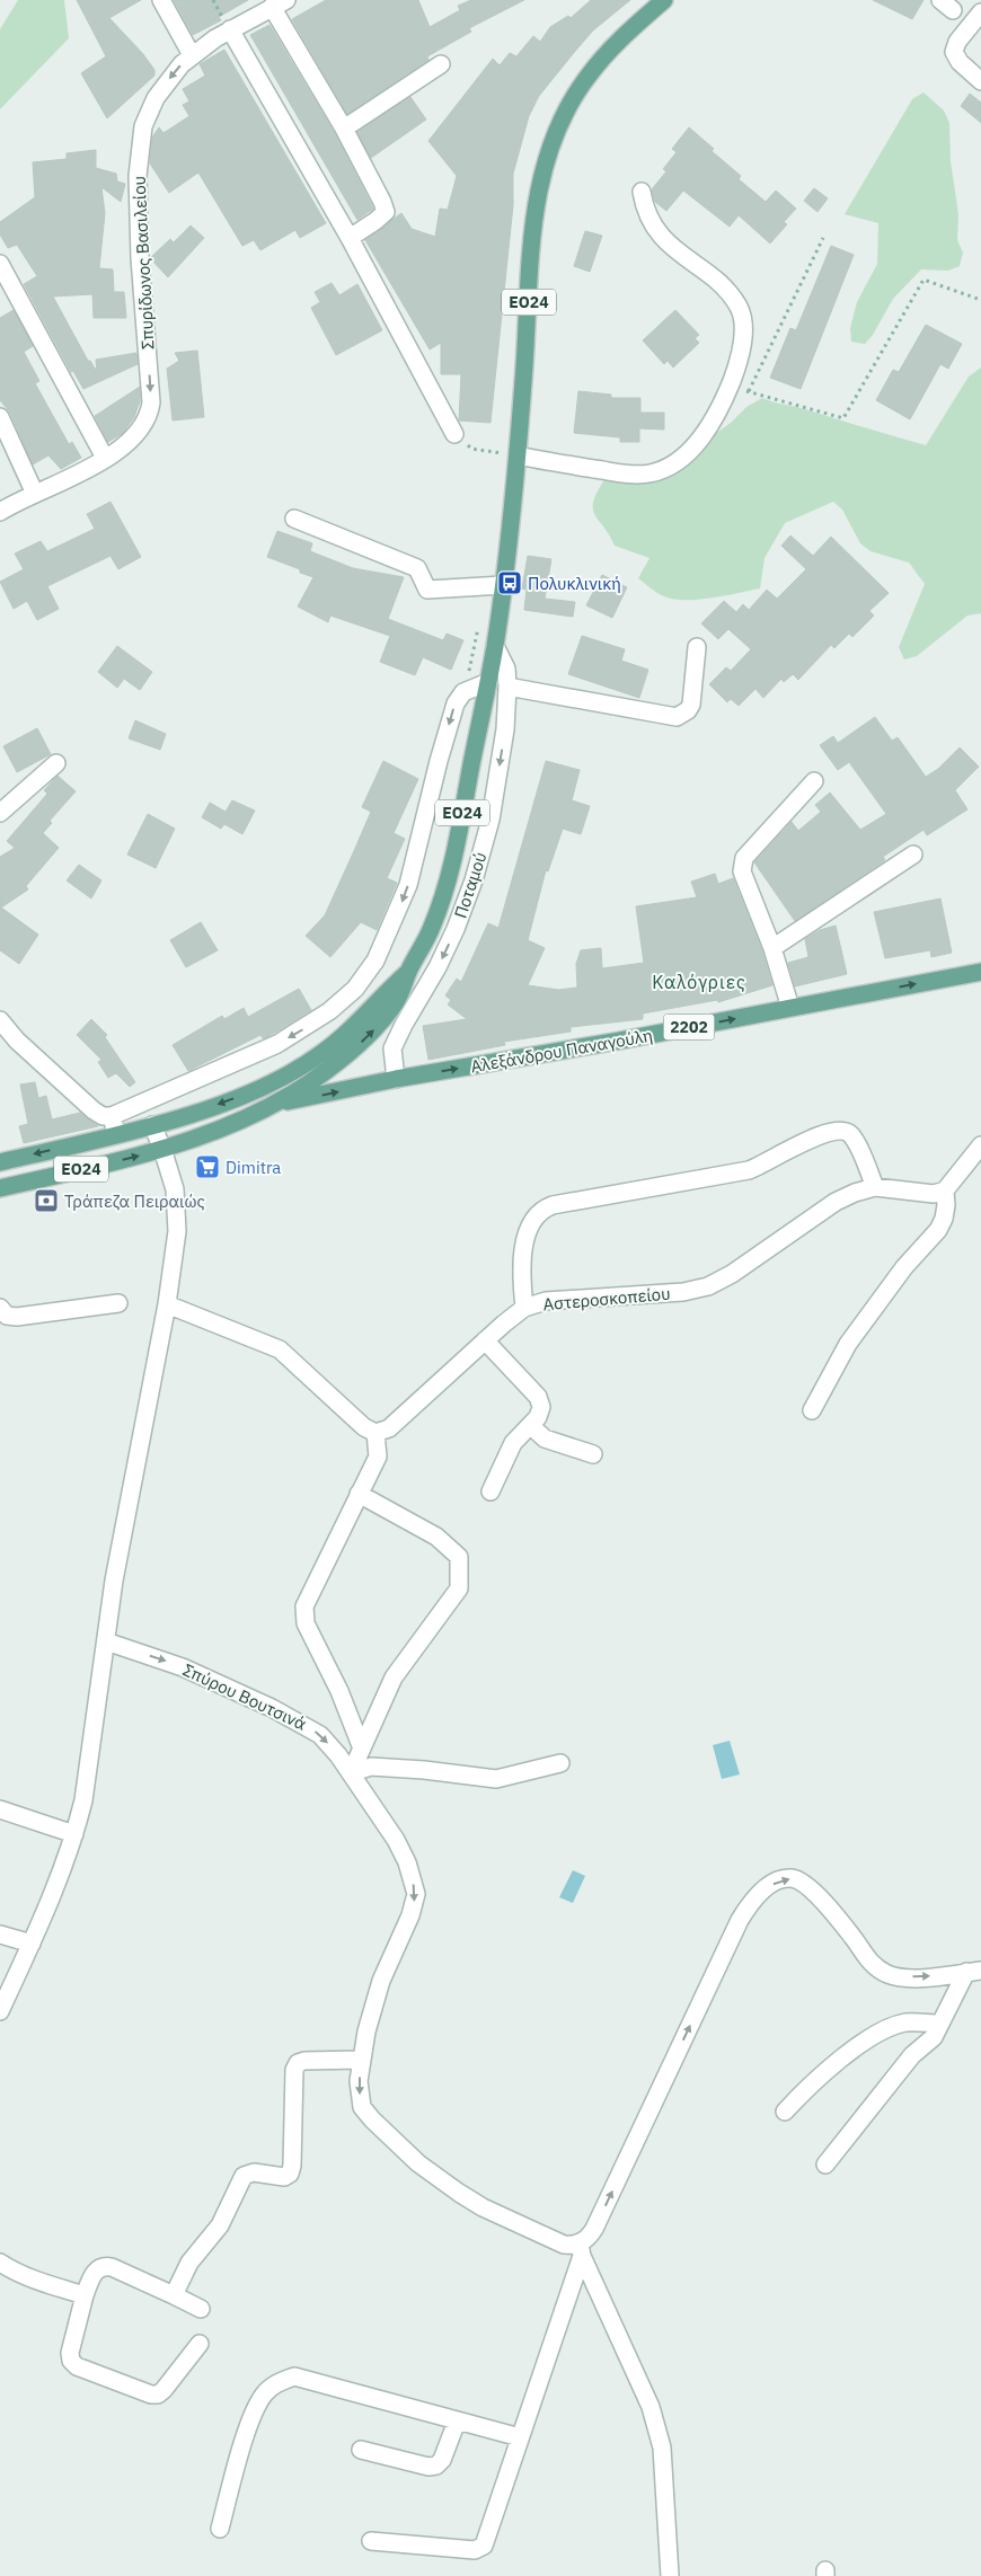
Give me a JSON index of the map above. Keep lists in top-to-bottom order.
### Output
{
  "streets": {
    "main road": ["ΕΟ24", "2202", "Αλεξάνδρου Παναγούλη"],
    "street": [
      "Σπυρίδωνος Βασιλείου",
      "Ποταμού",
      "Αστεροσκοπείου",
      "Σπύρου Βουτσινά"
    ]
  },
  "crossings": [
    ["ΕΟ24", "Ποταμού"],
    ["ΕΟ24", "Αλεξάνδρου Παναγούλη"],
    ["Ποταμού", "Αλεξάνδρου Παναγούλη"]
  ],
  "one_way": [
    "Σπυρίδωνος Βασιλείου",
    "Ποταμού",
    "Αλεξάνδρου Παναγούλη",
    "Σπύρου Βουτσινά"
  ],
  "districts": ["Καλόγριες"],
  "places": {
    "bus stop": ["Πολυκλινική"],
    "supermarket": ["Dimitra"],
    "bank": ["Τράπεζα Πειραιώς"]
  }
}
